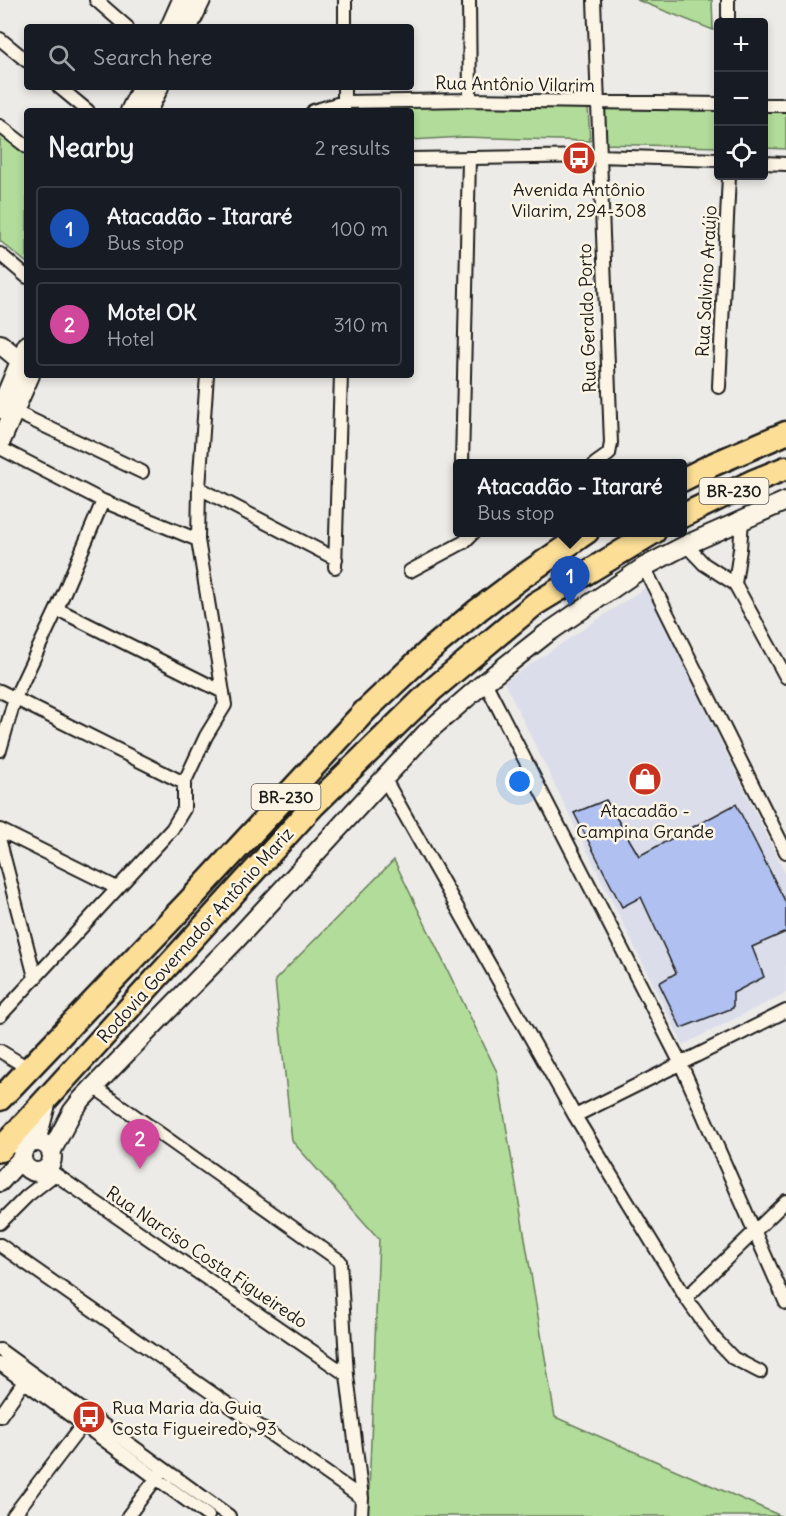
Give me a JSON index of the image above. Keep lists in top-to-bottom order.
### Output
{
  "streets": {
    "highway": ["BR-230", "Rodovia Governador Antônio Mariz"],
    "street": [
      "Rua Antônio Vilarim",
      "Rua Salvino Araújo",
      "Rua Geraldo Porto",
      "Rua Narciso Costa Figueiredo"
    ]
  },
  "crossings": [
    ["Rua Antônio Vilarim", "Rua Geraldo Porto"],
    ["BR-230", "Rua Narciso Costa Figueiredo"]
  ],
  "places": {
    "bus stop": ["Avenida Antônio Vilarim, 294-308", "Rua Maria da Guia Costa Figueiredo, 93"],
    "shop": ["Atacadão - Campina Grande"]
  },
  "page": {
    "map_buttons": ["+", "−"],
    "search": "Search here",
    "heading": ["Nearby", "2 results"],
    "list": [
      {
        "mark": "1",
        "name": "Atacadão - Itararé",
        "note": "Bus stop",
        "value": "100 m"
      },
      {
        "mark": "2",
        "name": "Motel OK",
        "note": "Hotel",
        "value": "310 m"
      }
    ],
    "popup": ["Atacadão - Itararé", "Bus stop"],
    "pins": ["1", "2"]
  }
}
